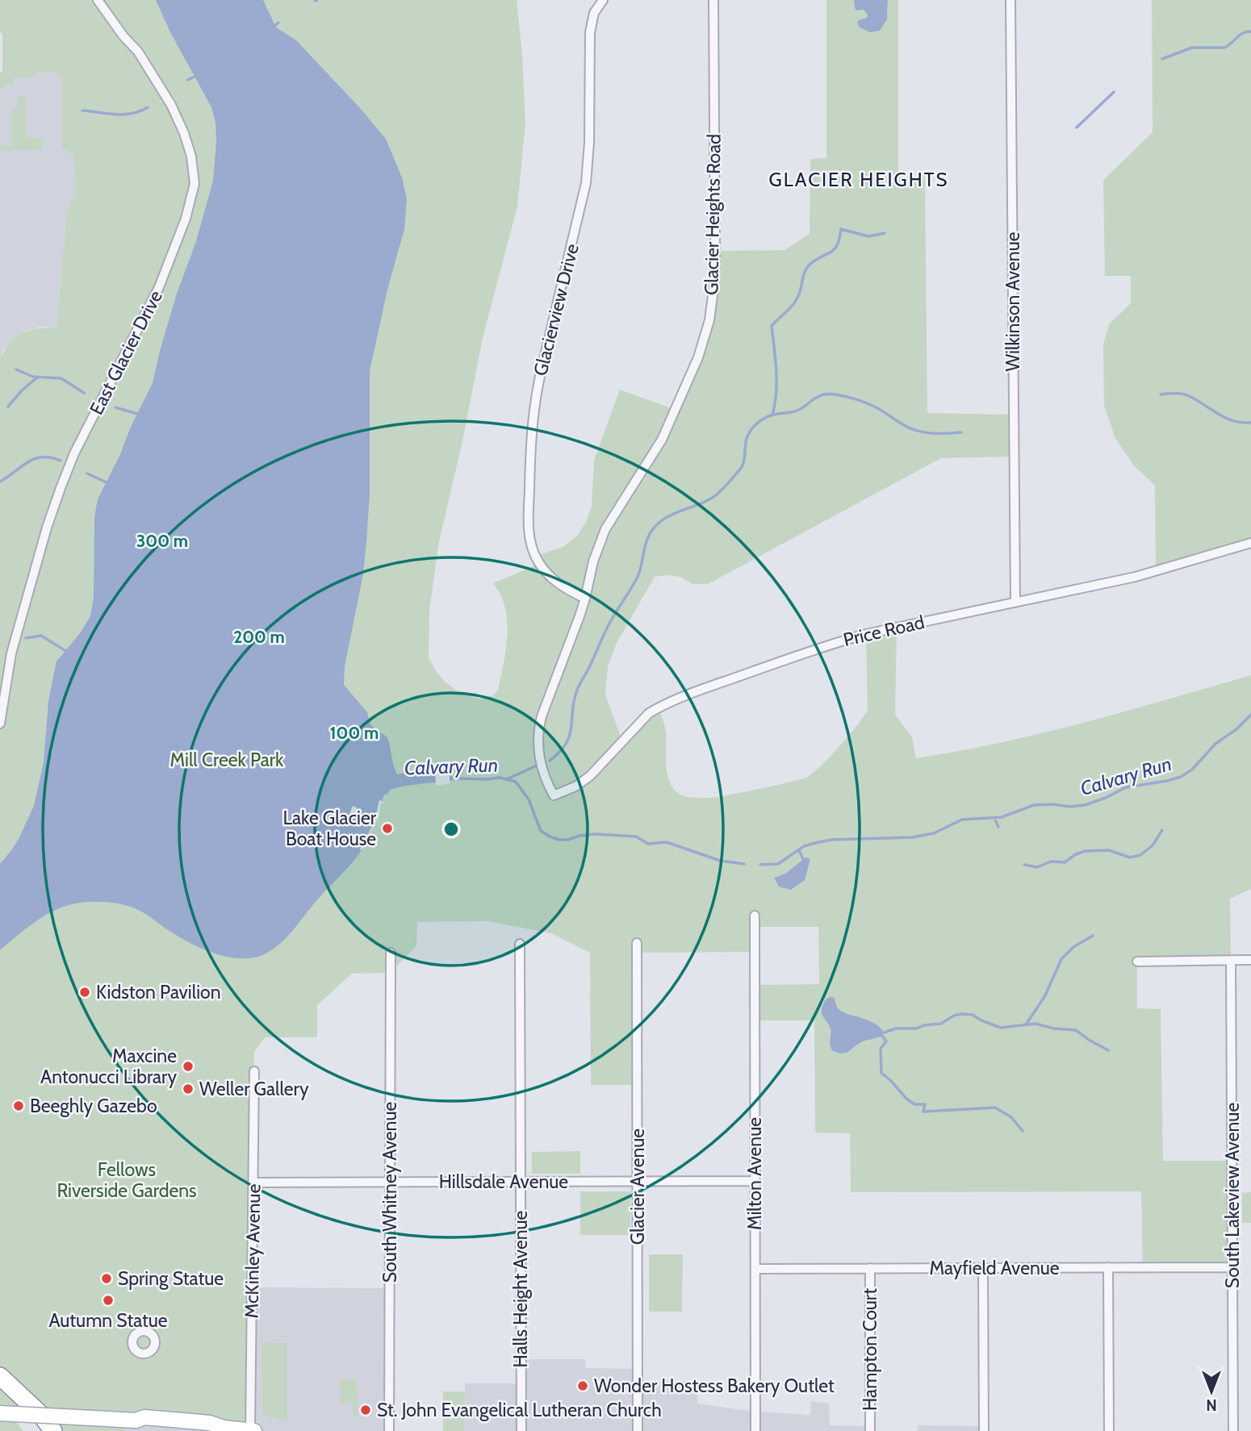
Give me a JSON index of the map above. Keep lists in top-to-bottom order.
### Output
{
  "streets": {
    "street": [
      "Glacier Heights Road",
      "Wilkinson Avenue",
      "Glacierview Drive",
      "East Glacier Drive",
      "Price Road",
      "Milton Avenue",
      "Hillsdale Avenue",
      "Glacier Avenue",
      "South Whitney Avenue",
      "South Lakeview Avenue",
      "McKinley Avenue",
      "Mayfield Avenue",
      "Halls Height Avenue",
      "Hampton Court"
    ]
  },
  "crossings": [
    ["Glacier Heights Road", "Glacierview Drive"],
    ["Glacier Heights Road", "Price Road"],
    ["Wilkinson Avenue", "Price Road"],
    ["Milton Avenue", "Hillsdale Avenue"],
    ["Milton Avenue", "Mayfield Avenue"],
    ["Hillsdale Avenue", "Glacier Avenue"],
    ["Hillsdale Avenue", "South Whitney Avenue"],
    ["Hillsdale Avenue", "McKinley Avenue"],
    ["Hillsdale Avenue", "Halls Height Avenue"],
    ["South Lakeview Avenue", "Mayfield Avenue"],
    ["Mayfield Avenue", "Hampton Court"]
  ],
  "districts": ["GLACIER HEIGHTS"],
  "water": ["Calvary Run"],
  "parks": ["Mill Creek Park", "Fellows Riverside Gardens"],
  "places": [
    "Lake Glacier Boat House",
    "Kidston Pavilion",
    "Maxcine Antonucci Library",
    "Weller Gallery",
    "Beeghly Gazebo",
    "Spring Statue",
    "Autumn Statue",
    "Wonder Hostess Bakery Outlet",
    "St. John Evangelical Lutheran Church"
  ],
  "north": "bottom",
  "rings": ["300 m", "200 m", "100 m"]
}
